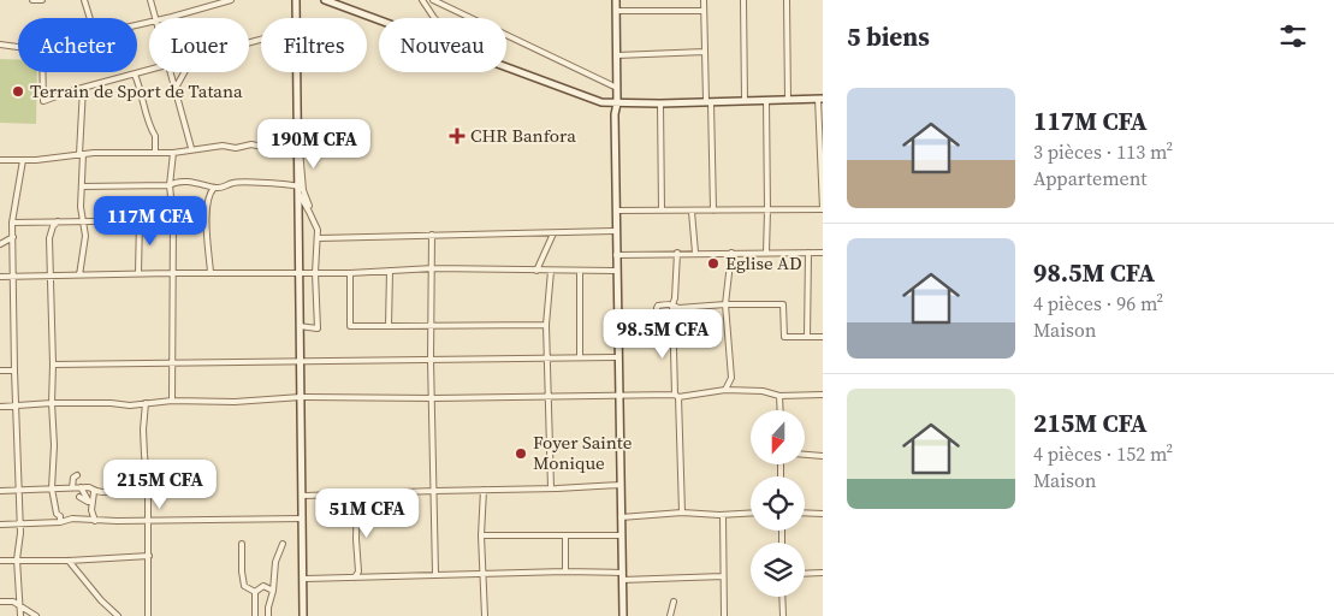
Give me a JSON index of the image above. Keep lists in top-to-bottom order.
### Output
{
  "places": {
    "other": ["Terrain de Sport de Tatana", "Eglise AD", "Foyer Sainte Monique"],
    "health": ["CHR Banfora"]
  },
  "north": "bottom",
  "page": {
    "heading": "5 biens",
    "chip": [
      "Acheter",
      "Louer",
      "Filtres",
      "Nouveau"
    ],
    "list": [
      {
        "name": "117M CFA",
        "note": "3 pièces · 113 m² · Appartement"
      },
      {
        "name": "98.5M CFA",
        "note": "4 pièces · 96 m² · Maison"
      },
      {
        "name": "215M CFA",
        "note": "4 pièces · 152 m² · Maison"
      }
    ],
    "price": [
      "190M CFA",
      "117M CFA",
      "98.5M CFA",
      "215M CFA",
      "51M CFA"
    ]
  }
}
